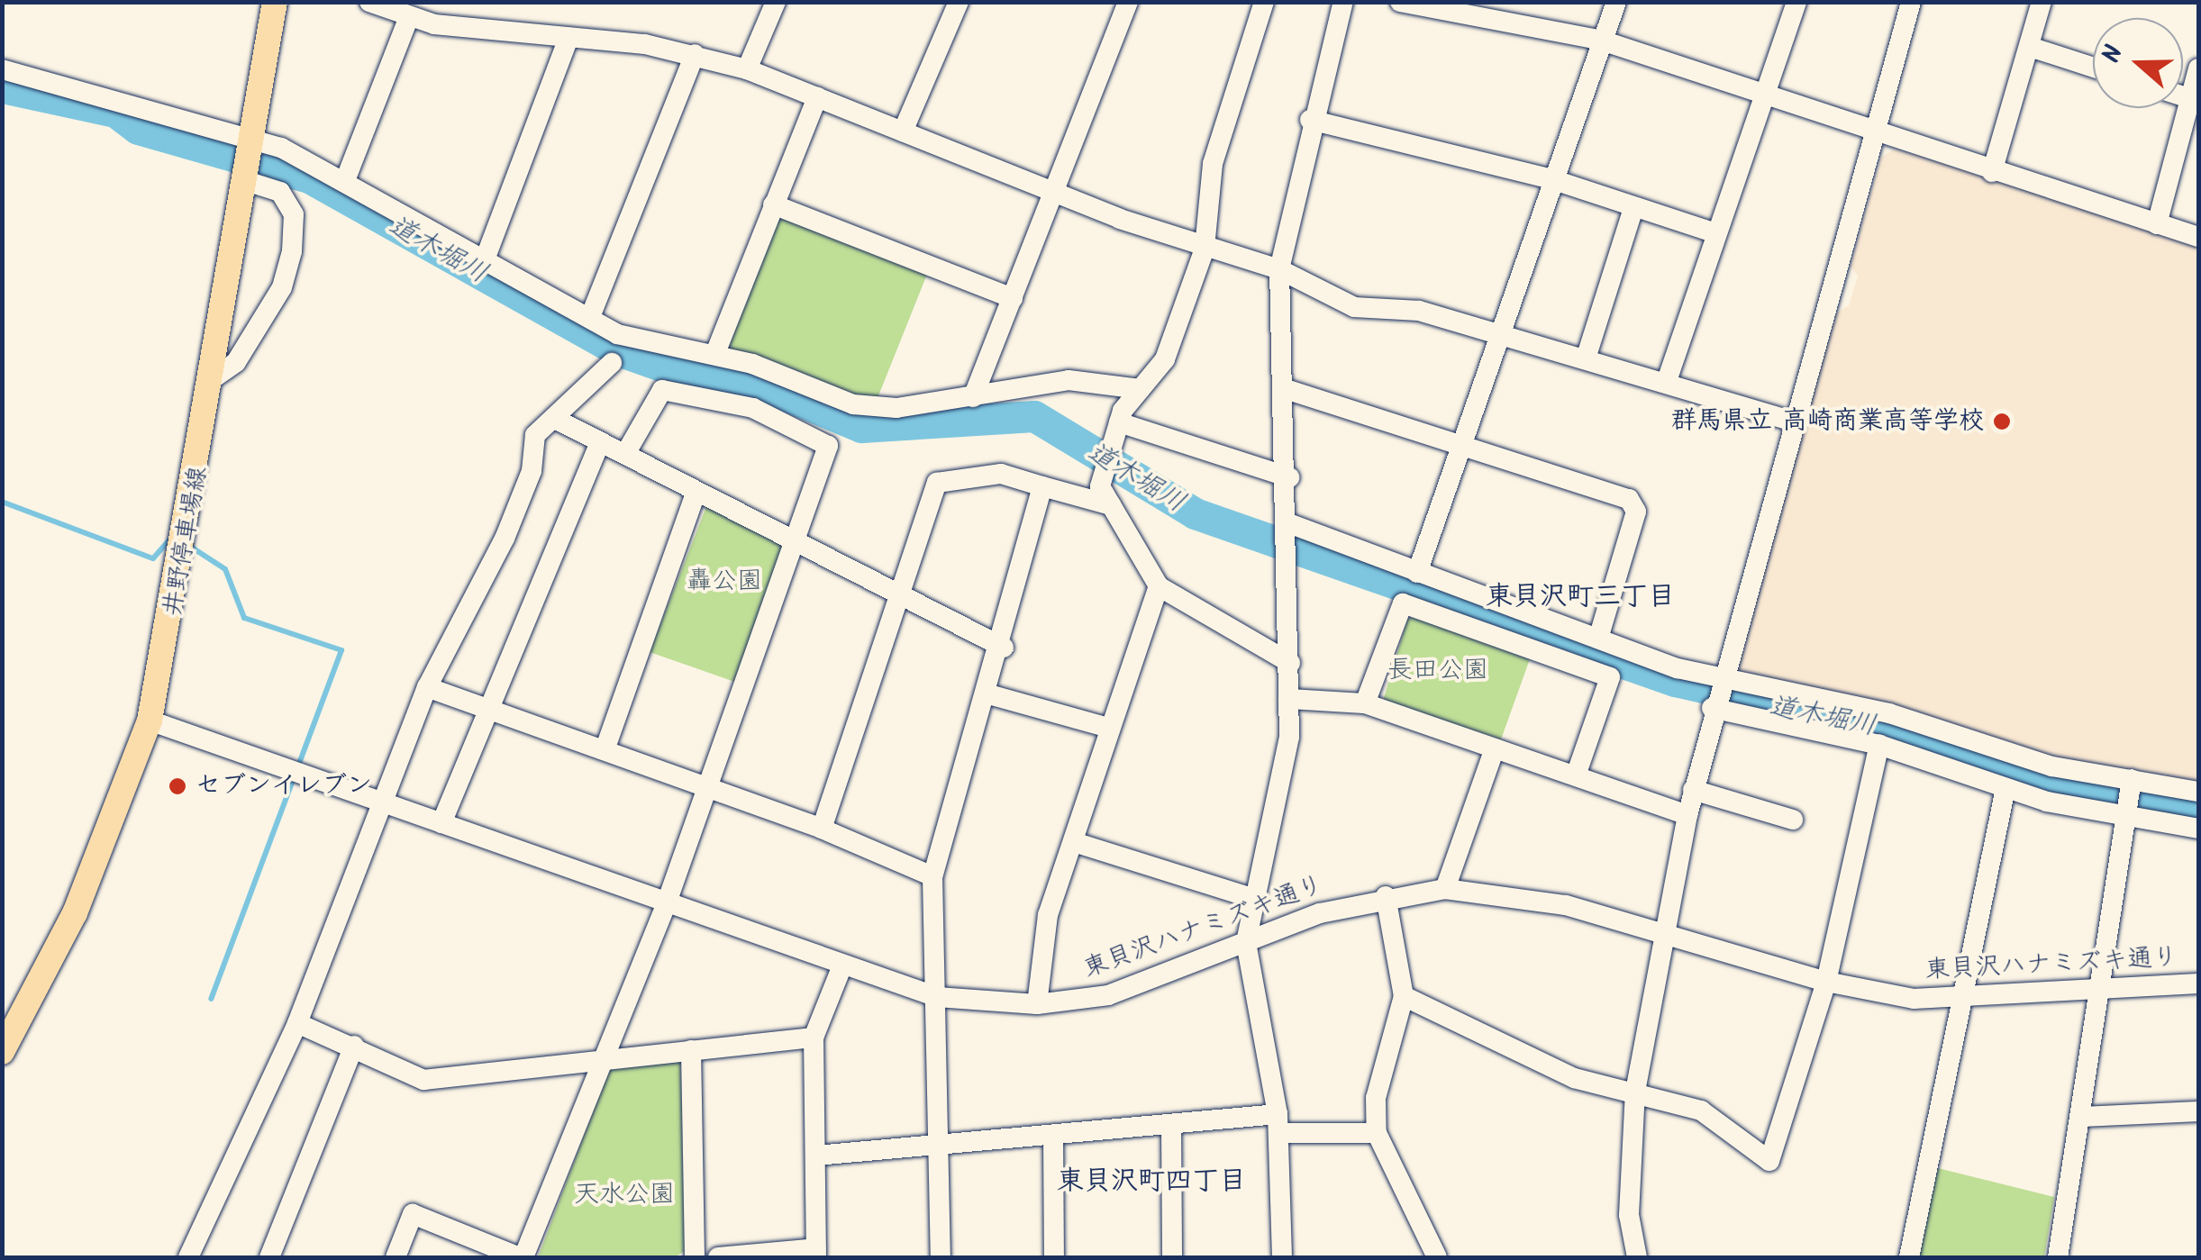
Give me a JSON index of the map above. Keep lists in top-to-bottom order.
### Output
{
  "streets": {
    "main road": ["井野停車場線"],
    "street": ["東貝沢ハナミズキ通り"]
  },
  "crossings": [
    ["井野停車場線", "東貝沢ハナミズキ通り"]
  ],
  "districts": ["東貝沢町三丁目", "東貝沢町四丁目"],
  "water": ["道木堀川"],
  "parks": ["轟公園", "長田公園", "天水公園"],
  "places": ["群馬県立 高崎商業高等学校", "セブンイレブン"],
  "north": "left"
}
